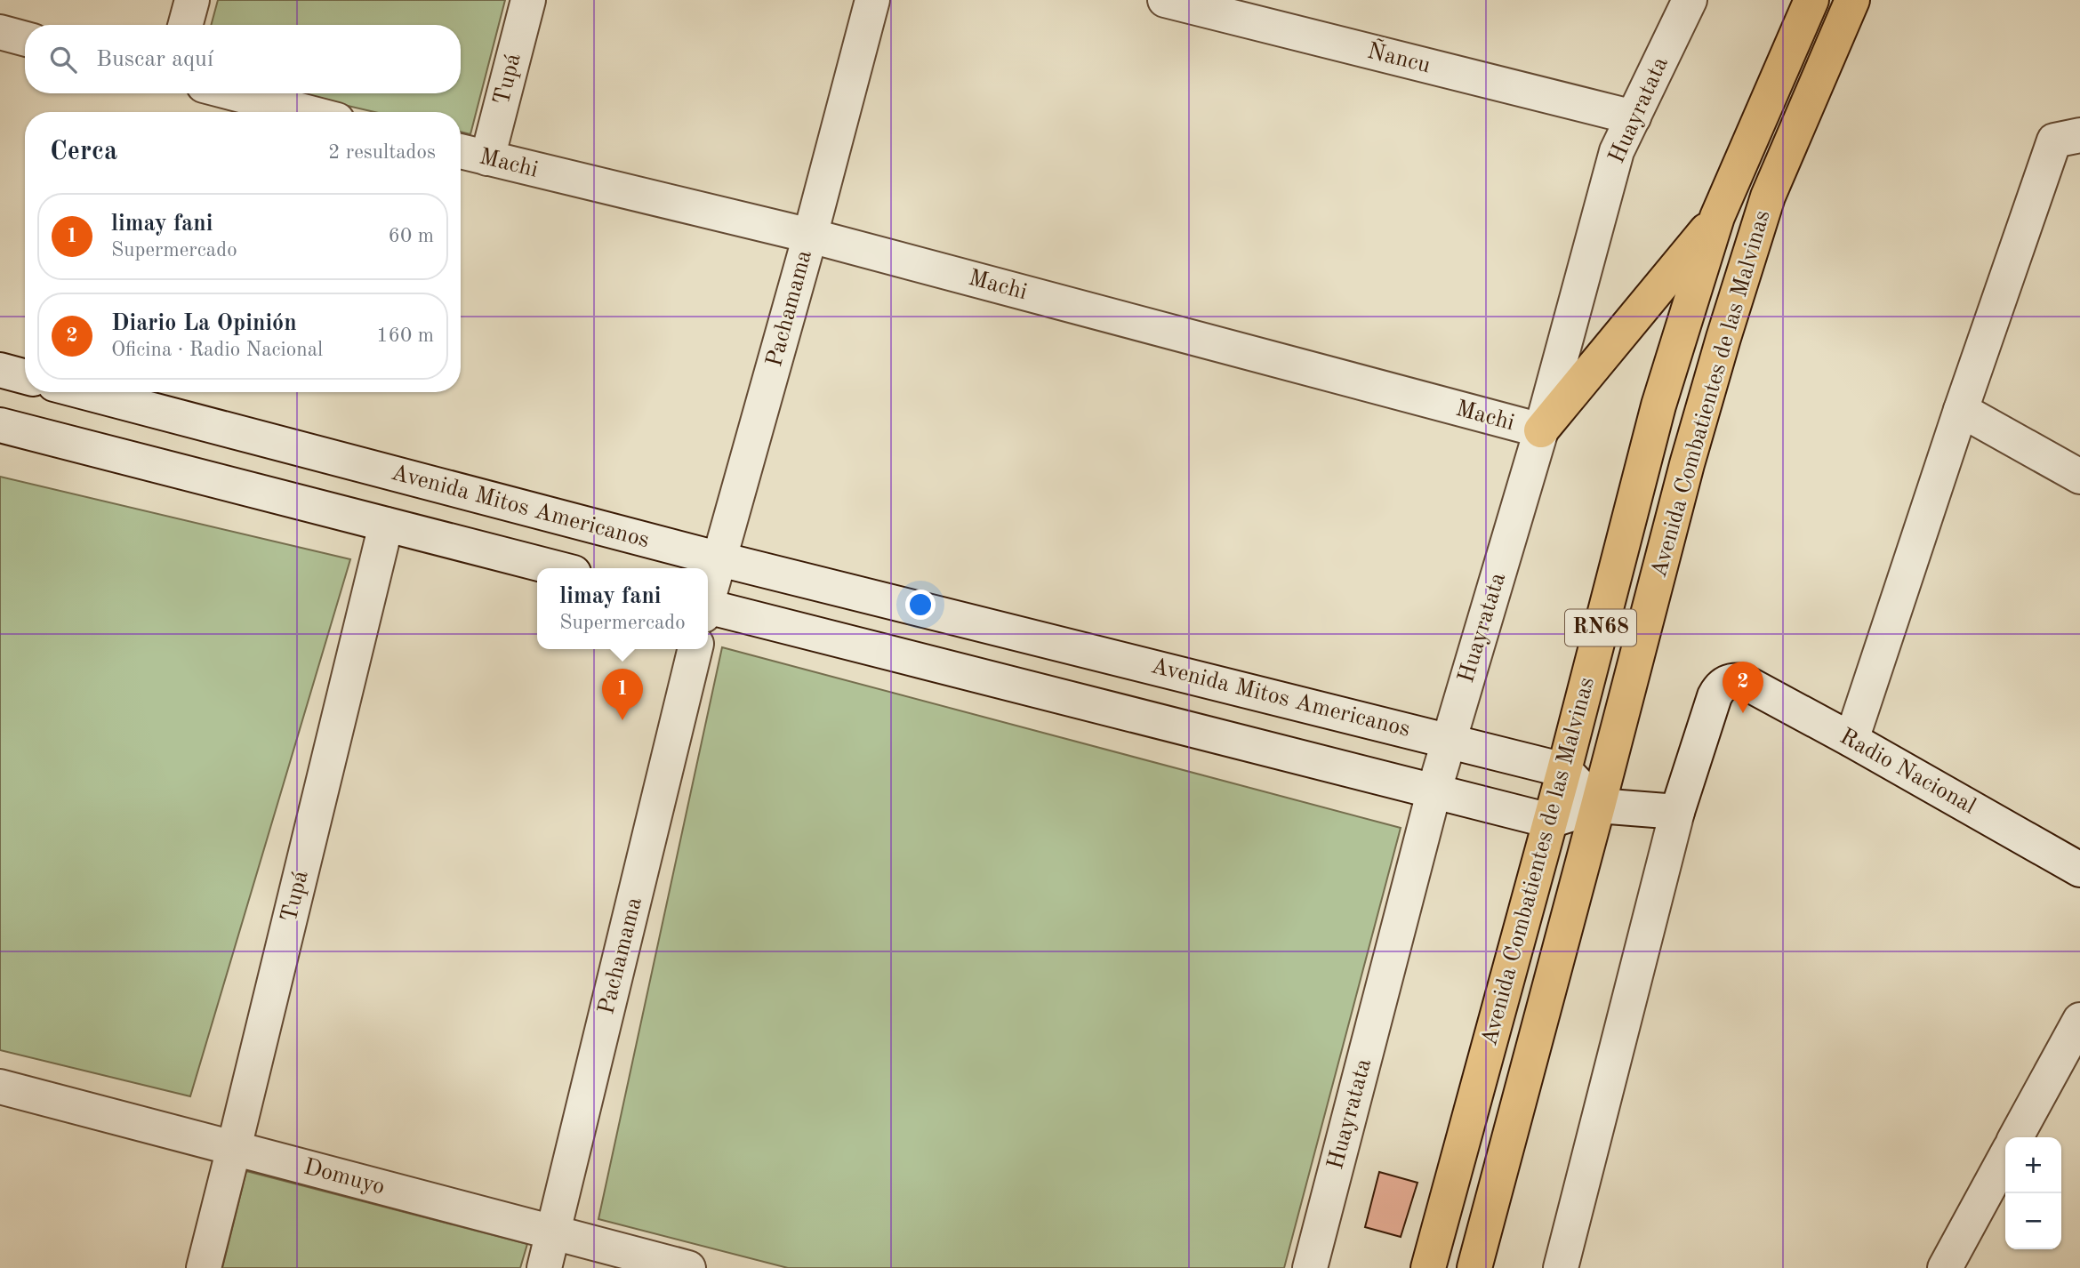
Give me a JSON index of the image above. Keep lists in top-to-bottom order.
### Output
{
  "streets": {
    "main road": ["Avenida Combatientes de las Malvinas", "RN68"],
    "street": [
      "Ñancu",
      "Tupá",
      "Huayratata",
      "Machi",
      "Pachamama",
      "Avenida Mitos Americanos",
      "Radio Nacional",
      "Domuyo"
    ]
  },
  "crossings": [
    ["Ñancu", "Huayratata"],
    ["Tupá", "Machi"],
    ["Tupá", "Domuyo"],
    ["Huayratata", "Machi"],
    ["Huayratata", "Avenida Mitos Americanos"],
    ["Machi", "Pachamama"],
    ["Pachamama", "Avenida Mitos Americanos"],
    ["Pachamama", "Domuyo"],
    ["Avenida Combatientes de las Malvinas", "Avenida Mitos Americanos"]
  ],
  "page": {
    "search": "Buscar aquí",
    "heading": ["Cerca", "2 resultados"],
    "list": [
      {
        "mark": "1",
        "name": "limay fani",
        "note": "Supermercado",
        "value": "60 m"
      },
      {
        "mark": "2",
        "name": "Diario La Opinión",
        "note": "Oficina · Radio Nacional",
        "value": "160 m"
      }
    ],
    "popup": ["limay fani", "Supermercado"],
    "pins": ["2", "1"],
    "map_buttons": ["+", "−"]
  }
}
